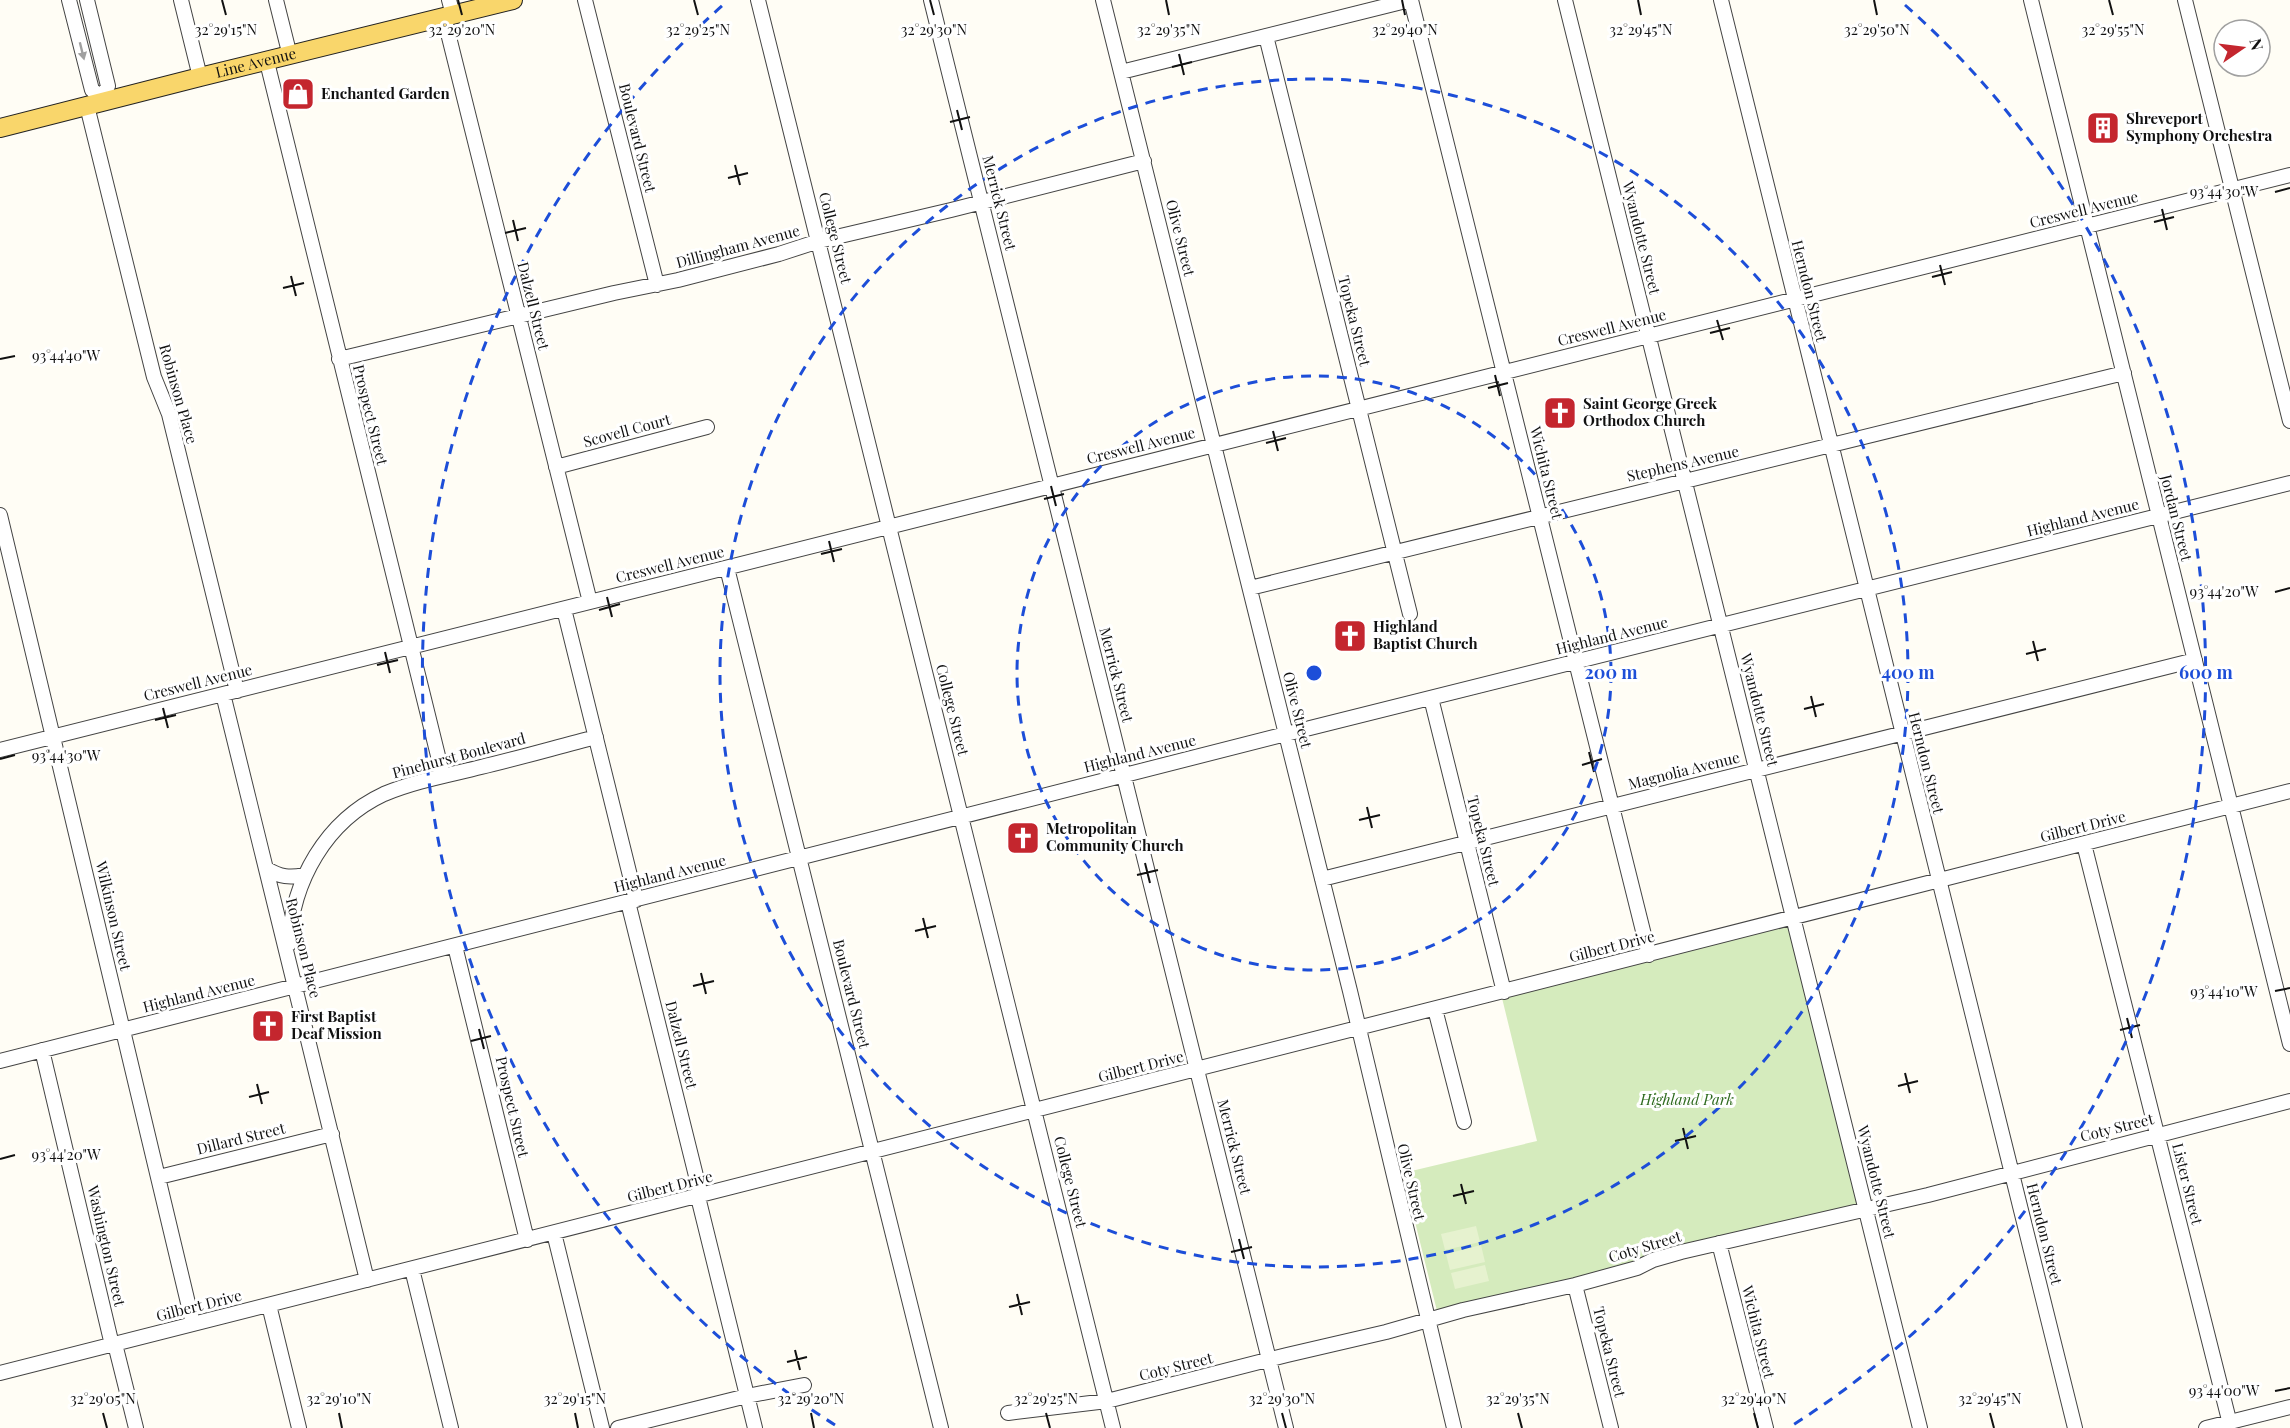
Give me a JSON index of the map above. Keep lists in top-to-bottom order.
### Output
{
  "streets": {
    "main road": ["Line Avenue"],
    "street": [
      "Boulevard Street",
      "Merrick Street",
      "Creswell Avenue",
      "College Street",
      "Olive Street",
      "Wyandotte Street",
      "Dillingham Avenue",
      "Herndon Street",
      "Dalzell Street",
      "Topeka Street",
      "Robinson Place",
      "Prospect Street",
      "Scovell Court",
      "Stephens Avenue",
      "Wichita Street",
      "Highland Avenue",
      "Jordan Street",
      "Pinehurst Boulevard",
      "Magnolia Avenue",
      "Gilbert Drive",
      "Wilkinson Street",
      "Coty Street",
      "Dillard Street",
      "Lister Street",
      "Washington Street"
    ]
  },
  "crossings": [
    ["Line Avenue", "Dalzell Street"],
    ["Line Avenue", "Robinson Place"],
    ["Line Avenue", "Prospect Street"],
    ["Boulevard Street", "Creswell Avenue"],
    ["Boulevard Street", "Dillingham Avenue"],
    ["Boulevard Street", "Highland Avenue"],
    ["Boulevard Street", "Gilbert Drive"],
    ["Merrick Street", "Creswell Avenue"],
    ["Merrick Street", "Dillingham Avenue"],
    ["Merrick Street", "Highland Avenue"],
    ["Merrick Street", "Gilbert Drive"],
    ["Merrick Street", "Coty Street"],
    ["Creswell Avenue", "College Street"],
    ["Creswell Avenue", "Olive Street"],
    ["Creswell Avenue", "Wyandotte Street"],
    ["Creswell Avenue", "Herndon Street"],
    ["Creswell Avenue", "Dalzell Street"],
    ["Creswell Avenue", "Topeka Street"],
    ["Creswell Avenue", "Robinson Place"],
    ["Creswell Avenue", "Prospect Street"],
    ["Creswell Avenue", "Wichita Street"],
    ["Creswell Avenue", "Jordan Street"],
    ["Creswell Avenue", "Wilkinson Street"],
    ["College Street", "Dillingham Avenue"],
    ["College Street", "Highland Avenue"],
    ["College Street", "Gilbert Drive"],
    ["College Street", "Coty Street"],
    ["Olive Street", "Dillingham Avenue"],
    ["Olive Street", "Stephens Avenue"],
    ["Olive Street", "Highland Avenue"],
    ["Olive Street", "Magnolia Avenue"],
    ["Olive Street", "Gilbert Drive"],
    ["Olive Street", "Coty Street"],
    ["Wyandotte Street", "Stephens Avenue"],
    ["Wyandotte Street", "Highland Avenue"],
    ["Wyandotte Street", "Magnolia Avenue"],
    ["Wyandotte Street", "Gilbert Drive"],
    ["Wyandotte Street", "Coty Street"],
    ["Dillingham Avenue", "Dalzell Street"],
    ["Dillingham Avenue", "Prospect Street"],
    ["Herndon Street", "Stephens Avenue"],
    ["Herndon Street", "Highland Avenue"],
    ["Herndon Street", "Magnolia Avenue"],
    ["Herndon Street", "Gilbert Drive"],
    ["Herndon Street", "Coty Street"],
    ["Dalzell Street", "Scovell Court"],
    ["Dalzell Street", "Highland Avenue"],
    ["Dalzell Street", "Pinehurst Boulevard"],
    ["Dalzell Street", "Gilbert Drive"],
    ["Topeka Street", "Stephens Avenue"],
    ["Topeka Street", "Highland Avenue"],
    ["Topeka Street", "Magnolia Avenue"],
    ["Topeka Street", "Gilbert Drive"],
    ["Topeka Street", "Coty Street"],
    ["Robinson Place", "Highland Avenue"],
    ["Robinson Place", "Pinehurst Boulevard"],
    ["Robinson Place", "Gilbert Drive"],
    ["Robinson Place", "Dillard Street"],
    ["Prospect Street", "Highland Avenue"],
    ["Prospect Street", "Pinehurst Boulevard"],
    ["Prospect Street", "Gilbert Drive"],
    ["Stephens Avenue", "Wichita Street"],
    ["Stephens Avenue", "Jordan Street"],
    ["Wichita Street", "Highland Avenue"],
    ["Wichita Street", "Magnolia Avenue"],
    ["Wichita Street", "Gilbert Drive"],
    ["Wichita Street", "Coty Street"],
    ["Highland Avenue", "Jordan Street"],
    ["Highland Avenue", "Wilkinson Street"],
    ["Highland Avenue", "Washington Street"],
    ["Jordan Street", "Magnolia Avenue"],
    ["Jordan Street", "Gilbert Drive"],
    ["Gilbert Drive", "Wilkinson Street"],
    ["Gilbert Drive", "Lister Street"],
    ["Gilbert Drive", "Washington Street"],
    ["Wilkinson Street", "Dillard Street"],
    ["Coty Street", "Lister Street"]
  ],
  "parks": ["Highland Park"],
  "places": {
    "shop": ["Enchanted Garden"],
    "building": ["Shreveport Symphony Orchestra"],
    "church": [
      "Saint George Greek Orthodox Church",
      "Highland Baptist Church",
      "Metropolitan Community Church",
      "First Baptist Deaf Mission"
    ]
  },
  "north": "right",
  "coordinates": [
    "32°29'15\"N",
    "32°29'20\"N",
    "32°29'25\"N",
    "32°29'30\"N",
    "32°29'35\"N",
    "32°29'40\"N",
    "32°29'45\"N",
    "32°29'50\"N",
    "32°29'55\"N",
    "93°44'30\"W",
    "93°44'40\"W",
    "93°44'20\"W",
    "93°44'10\"W",
    "93°44'00\"W",
    "32°29'05\"N",
    "32°29'10\"N"
  ],
  "rings": ["200 m", "400 m", "600 m"]
}
